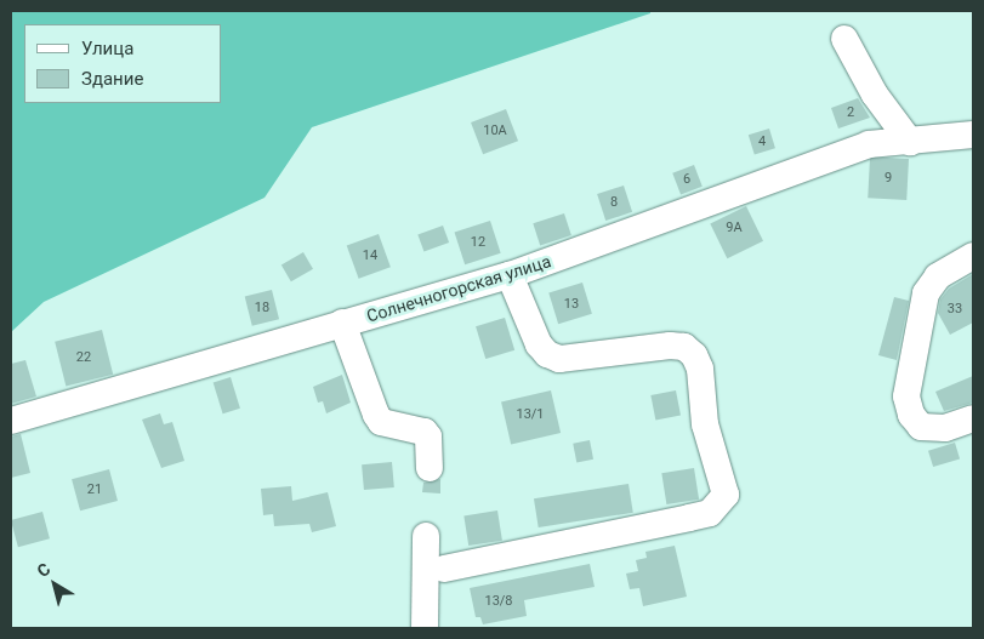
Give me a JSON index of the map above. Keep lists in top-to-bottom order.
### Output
{
  "streets": {
    "street": ["Солнечногорская улица"]
  },
  "house_numbers": [
    "2",
    "10А",
    "4",
    "9",
    "6",
    "8",
    "9А",
    "12",
    "14",
    "13",
    "18",
    "33",
    "22",
    "13/1",
    "21",
    "13/8"
  ],
  "legend": ["Улица", "Здание"],
  "north": "top left"
}
